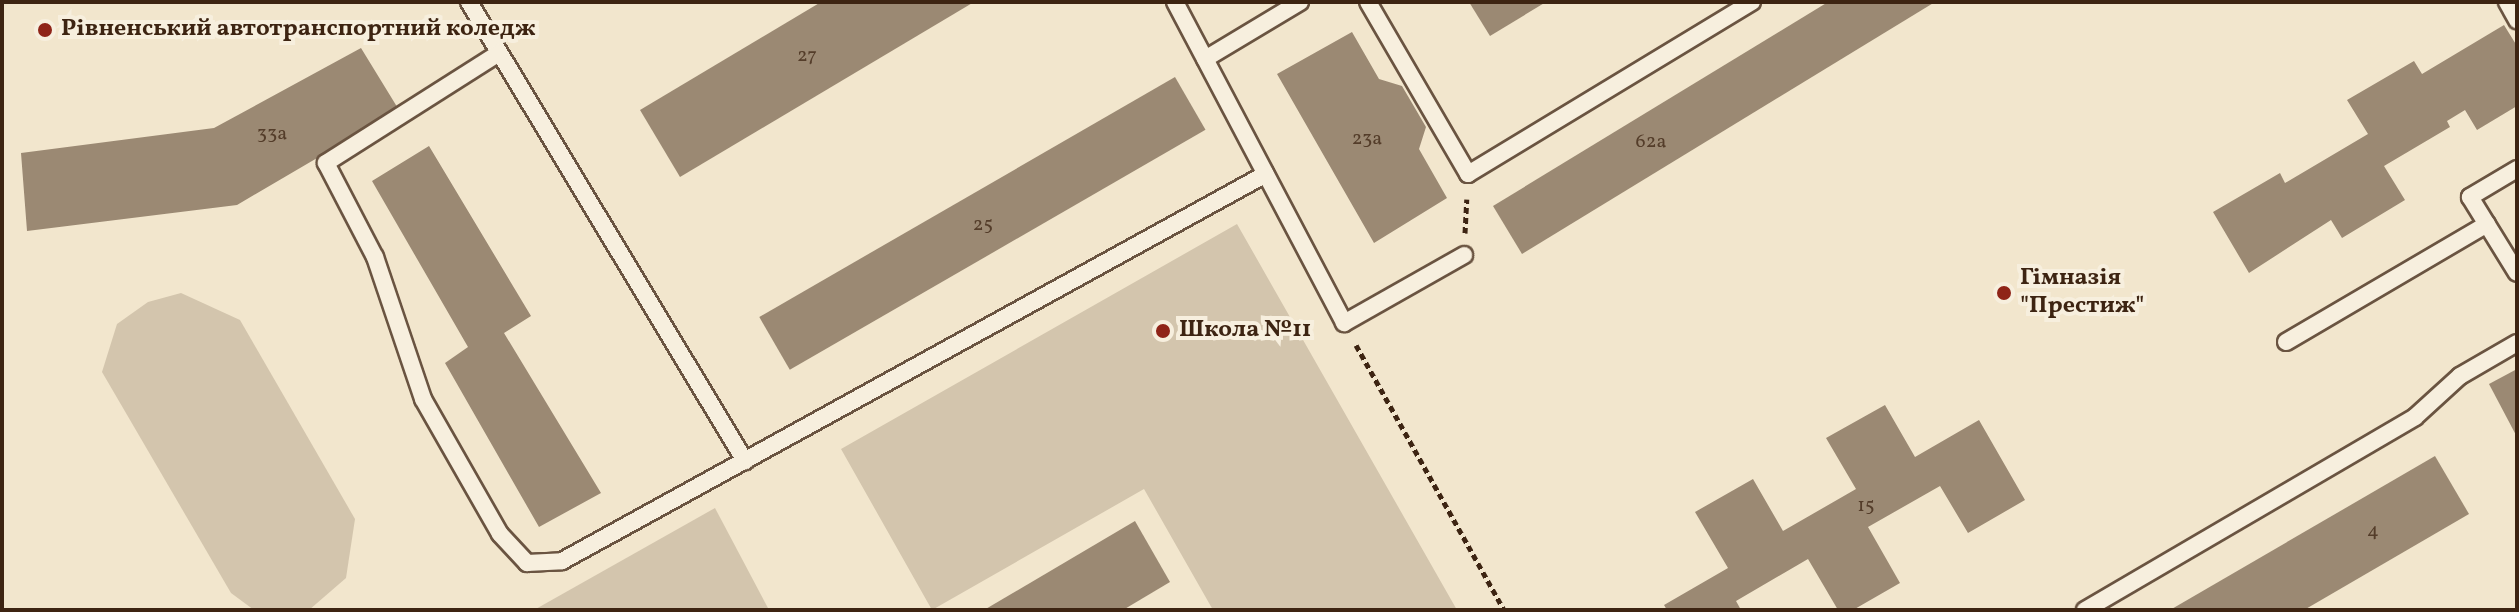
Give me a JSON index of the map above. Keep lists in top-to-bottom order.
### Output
{
  "places": ["Рівненський автотранспортний коледж", "Гімназія \"Престиж\"", "Школа №11"],
  "house_numbers": [
    "27",
    "33а",
    "23а",
    "62а",
    "25",
    "15",
    "4"
  ]
}
